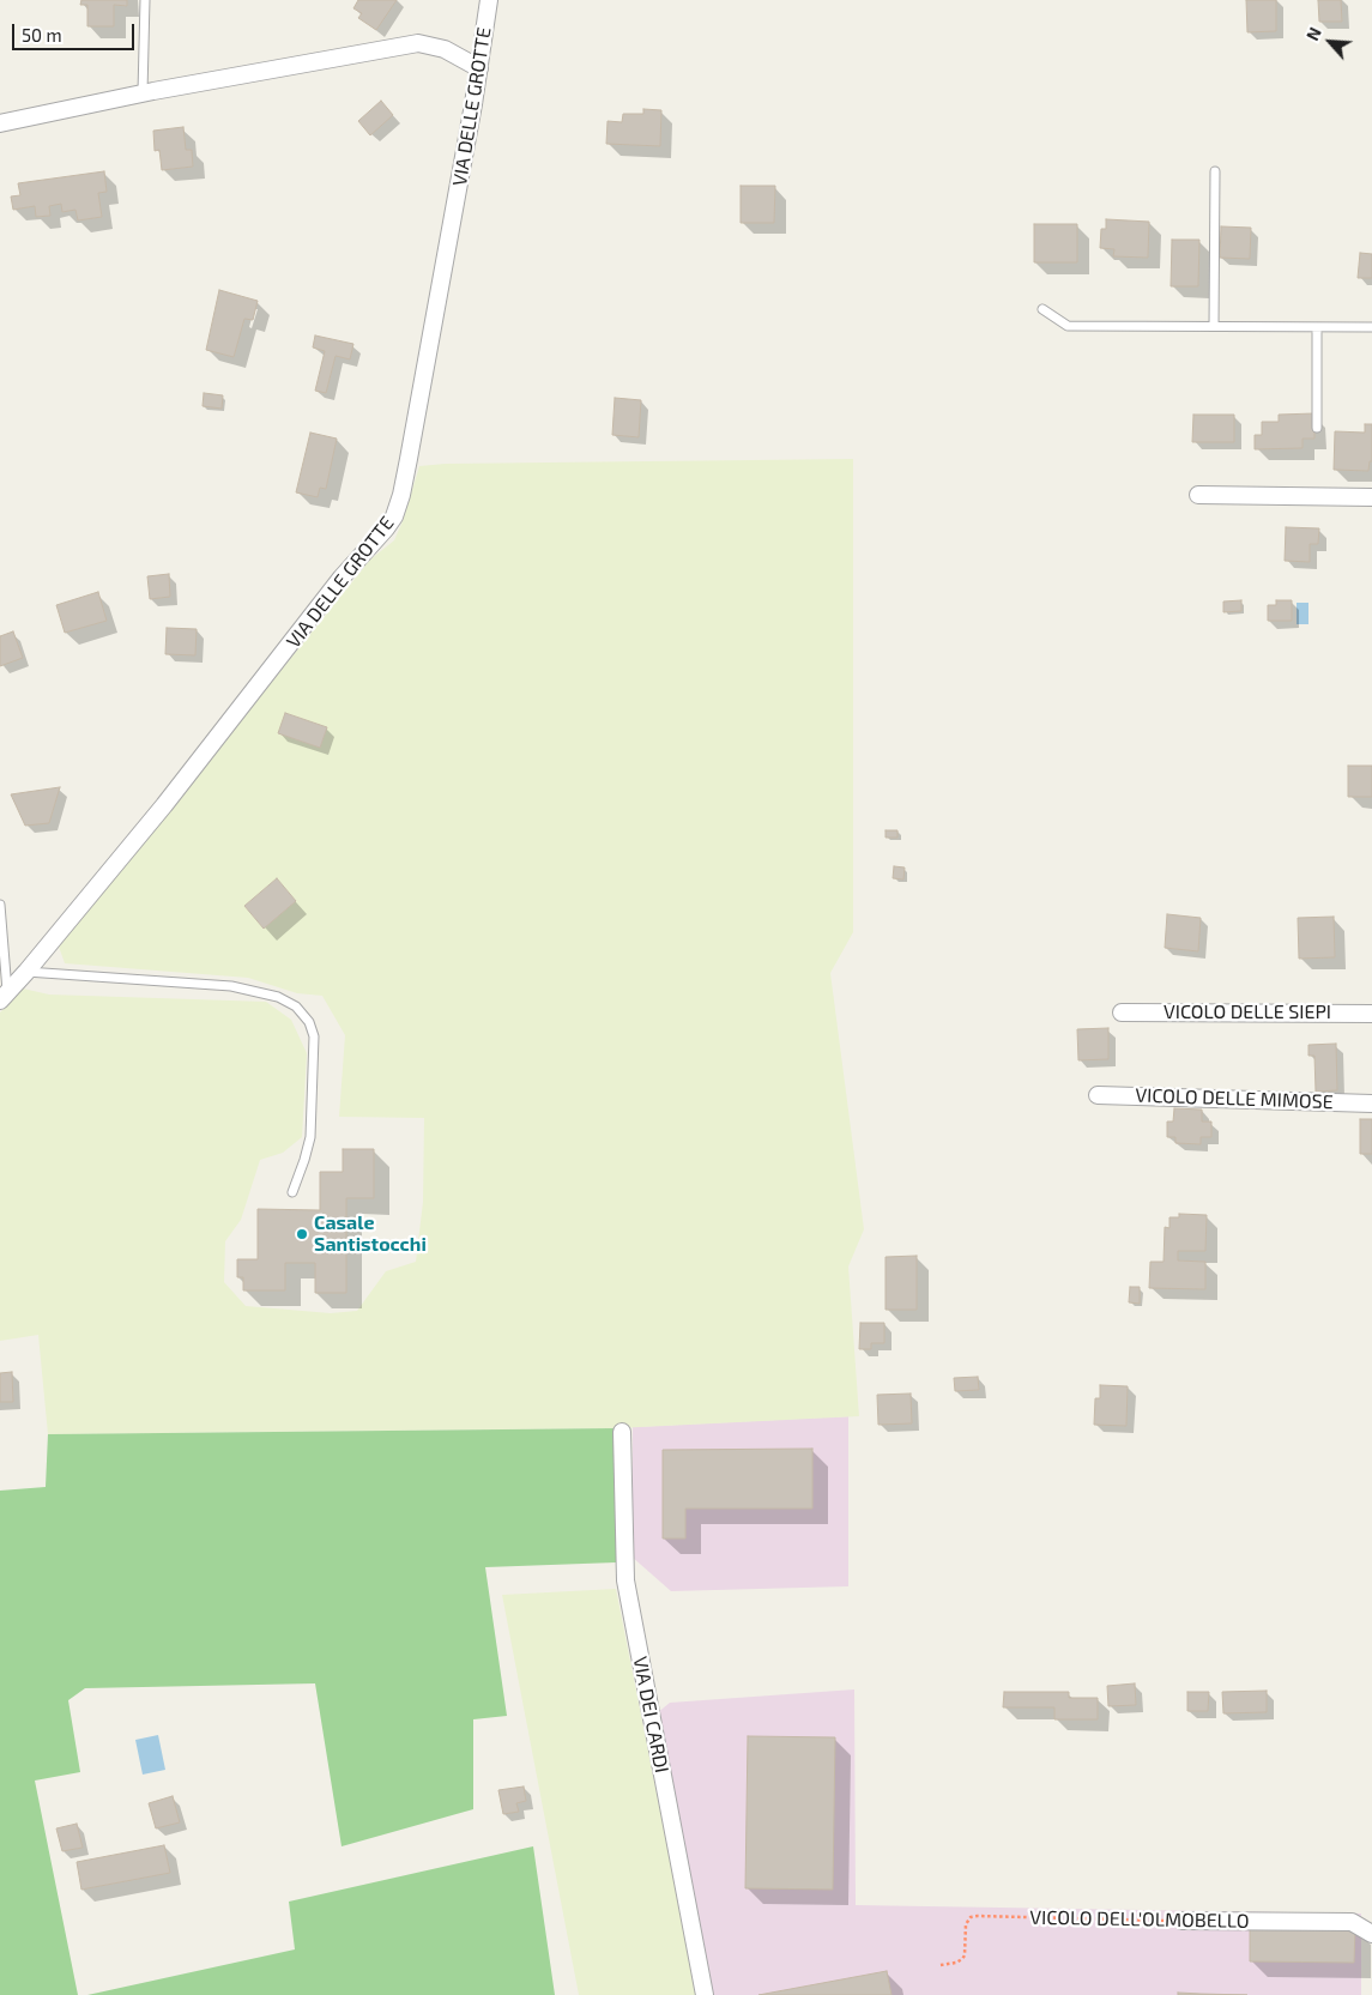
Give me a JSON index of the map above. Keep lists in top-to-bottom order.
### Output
{
  "streets": {
    "street": [
      "VIA DELLE GROTTE",
      "VICOLO DELLE SIEPI",
      "VICOLO DELLE MIMOSE",
      "VIA DEI CARDI",
      "VICOLO DELL'OLMOBELLO"
    ]
  },
  "places": ["Casale Santistocchi"],
  "scale_bar": "50 m",
  "north": "top left"
}
